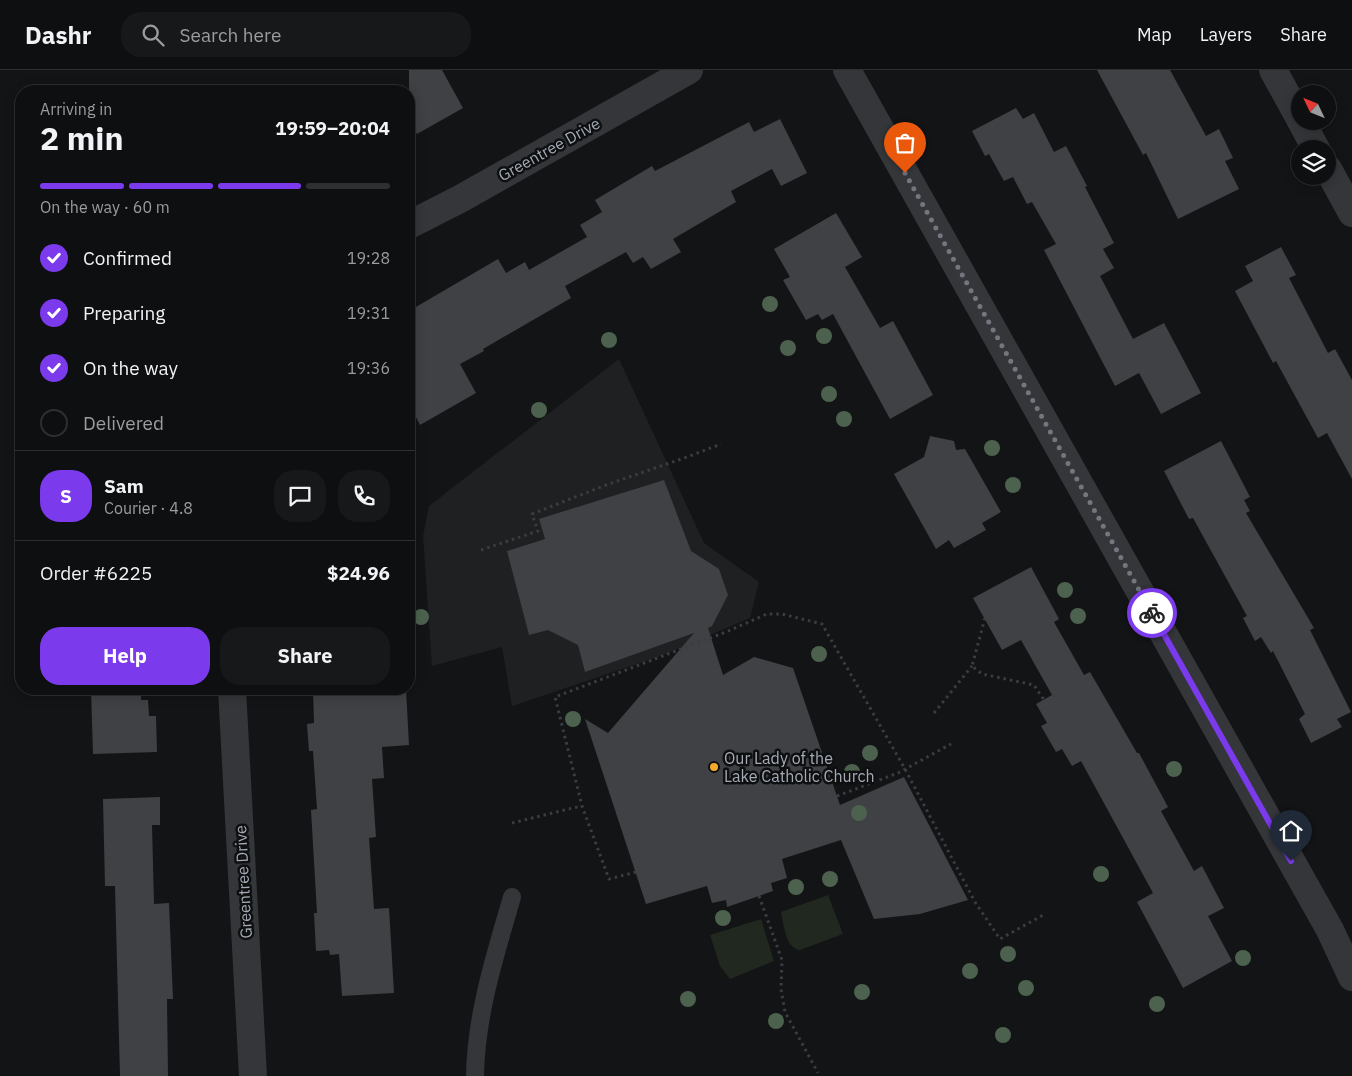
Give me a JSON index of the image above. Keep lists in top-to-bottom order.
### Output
{
  "streets": {
    "street": ["Greentree Drive"]
  },
  "places": ["Our Lady of the Lake Catholic Church"],
  "north": "top left",
  "page": {
    "header": "Dashr",
    "search": "Search here",
    "nav": ["Map", "Layers", "Share"],
    "heading": ["2 min", "Arriving in", "19:59–20:04"],
    "panel": [
      "Sam",
      "Courier · 4.8",
      "Order #6225",
      "$24.96"
    ],
    "bar": "On the way · 60 m",
    "list": [
      ["Confirmed", "19:28"],
      ["Preparing", "19:31"],
      ["On the way", "19:36"],
      "Delivered"
    ],
    "round": "S",
    "buttons": ["Help", "Share"]
  }
}
